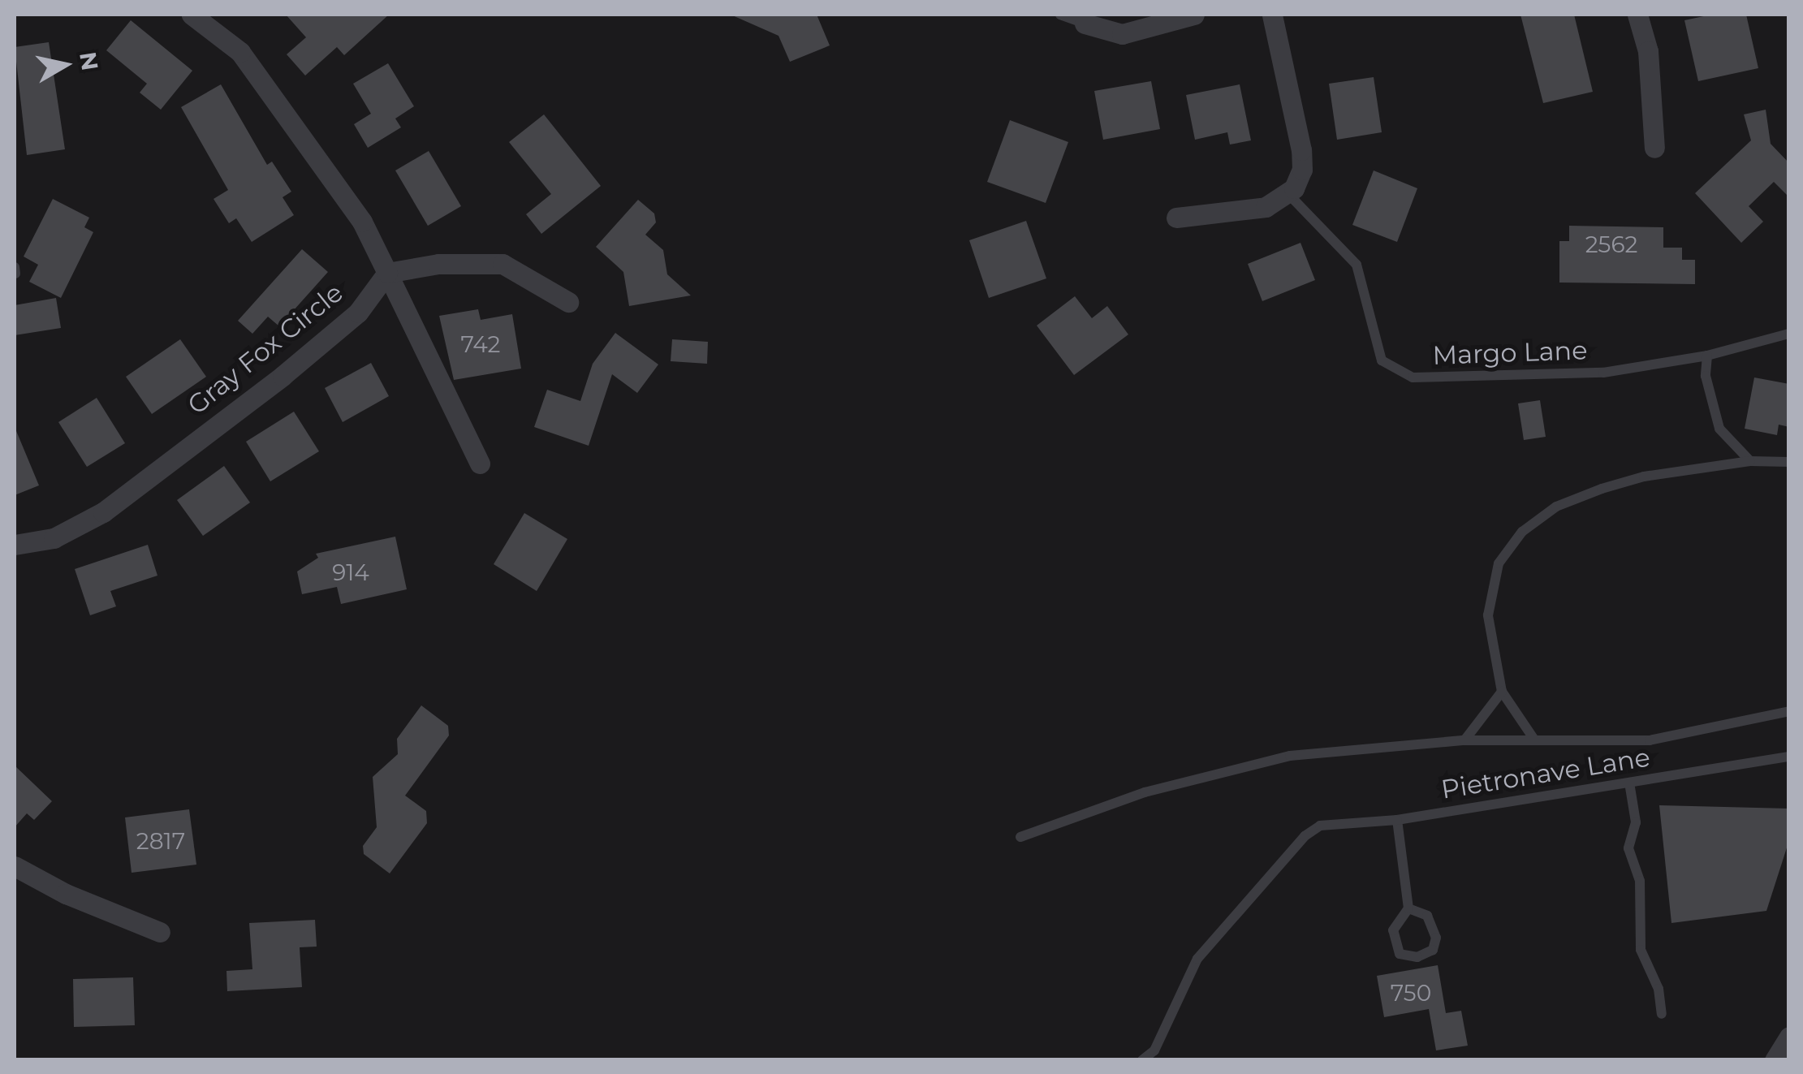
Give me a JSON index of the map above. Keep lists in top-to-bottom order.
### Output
{
  "streets": {
    "street": ["Gray Fox Circle"],
    "lane": ["Margo Lane", "Pietronave Lane"]
  },
  "house_numbers": [
    "2562",
    "742",
    "914",
    "2817",
    "750"
  ],
  "north": "right"
}
